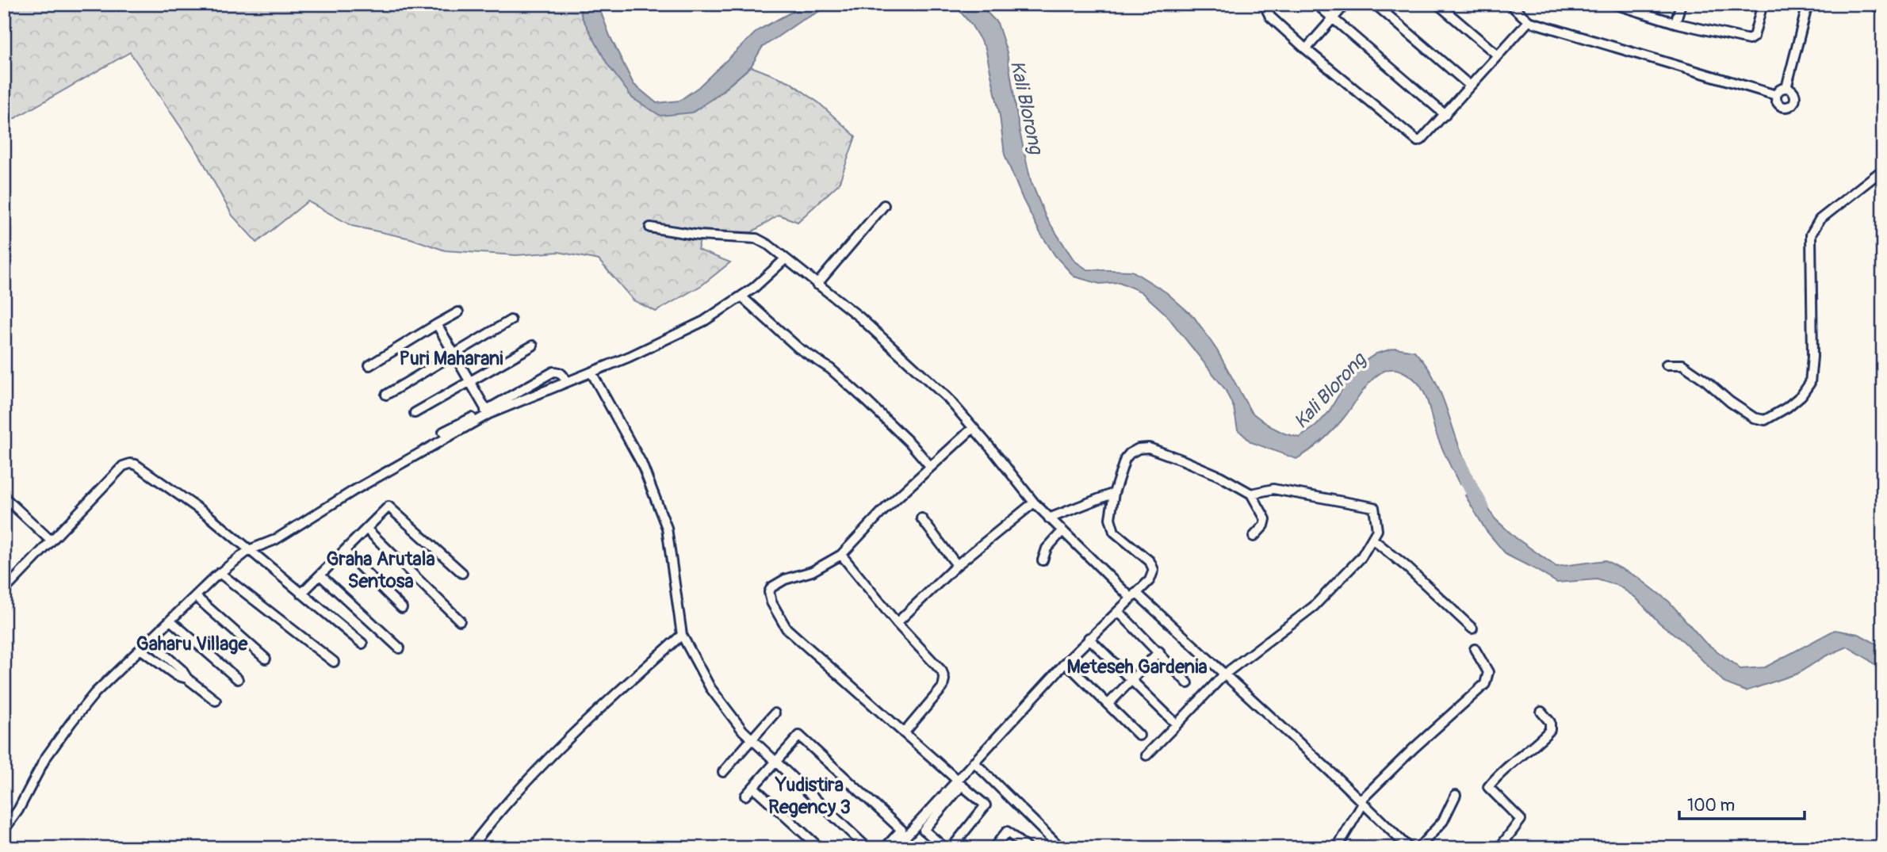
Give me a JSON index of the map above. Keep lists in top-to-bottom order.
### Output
{
  "districts": [
    "Puri Maharani",
    "Graha Arutala Sentosa",
    "Gaharu Village",
    "Meteseh Gardenia",
    "Yudistira Regency 3"
  ],
  "water": ["Kali Blorong"],
  "scale_bar": "100 m"
}
